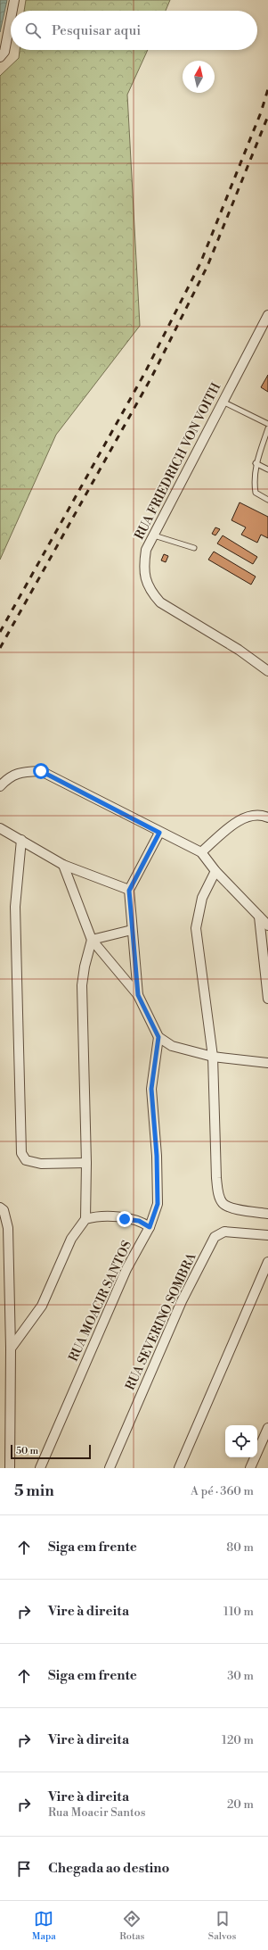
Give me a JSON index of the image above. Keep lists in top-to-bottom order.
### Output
{
  "streets": {
    "street": ["RUA FRIEDRICH VON VOITH", "RUA MOACIR SANTOS", "RUA SEVERINO SOMBRA"]
  },
  "scale_bar": "50 m",
  "north": "top",
  "page": {
    "search": "Pesquisar aqui",
    "scale": "50 m",
    "heading": ["5 min", "A pé · 360 m"],
    "list": [
      ["Siga em frente", "80 m"],
      ["Vire à direita", "110 m"],
      ["Siga em frente", "30 m"],
      ["Vire à direita", "120 m"],
      ["Vire à direita", "Rua Moacir Santos", "20 m"],
      "Chegada ao destino"
    ],
    "nav": ["Mapa", "Rotas", "Salvos"]
  }
}
